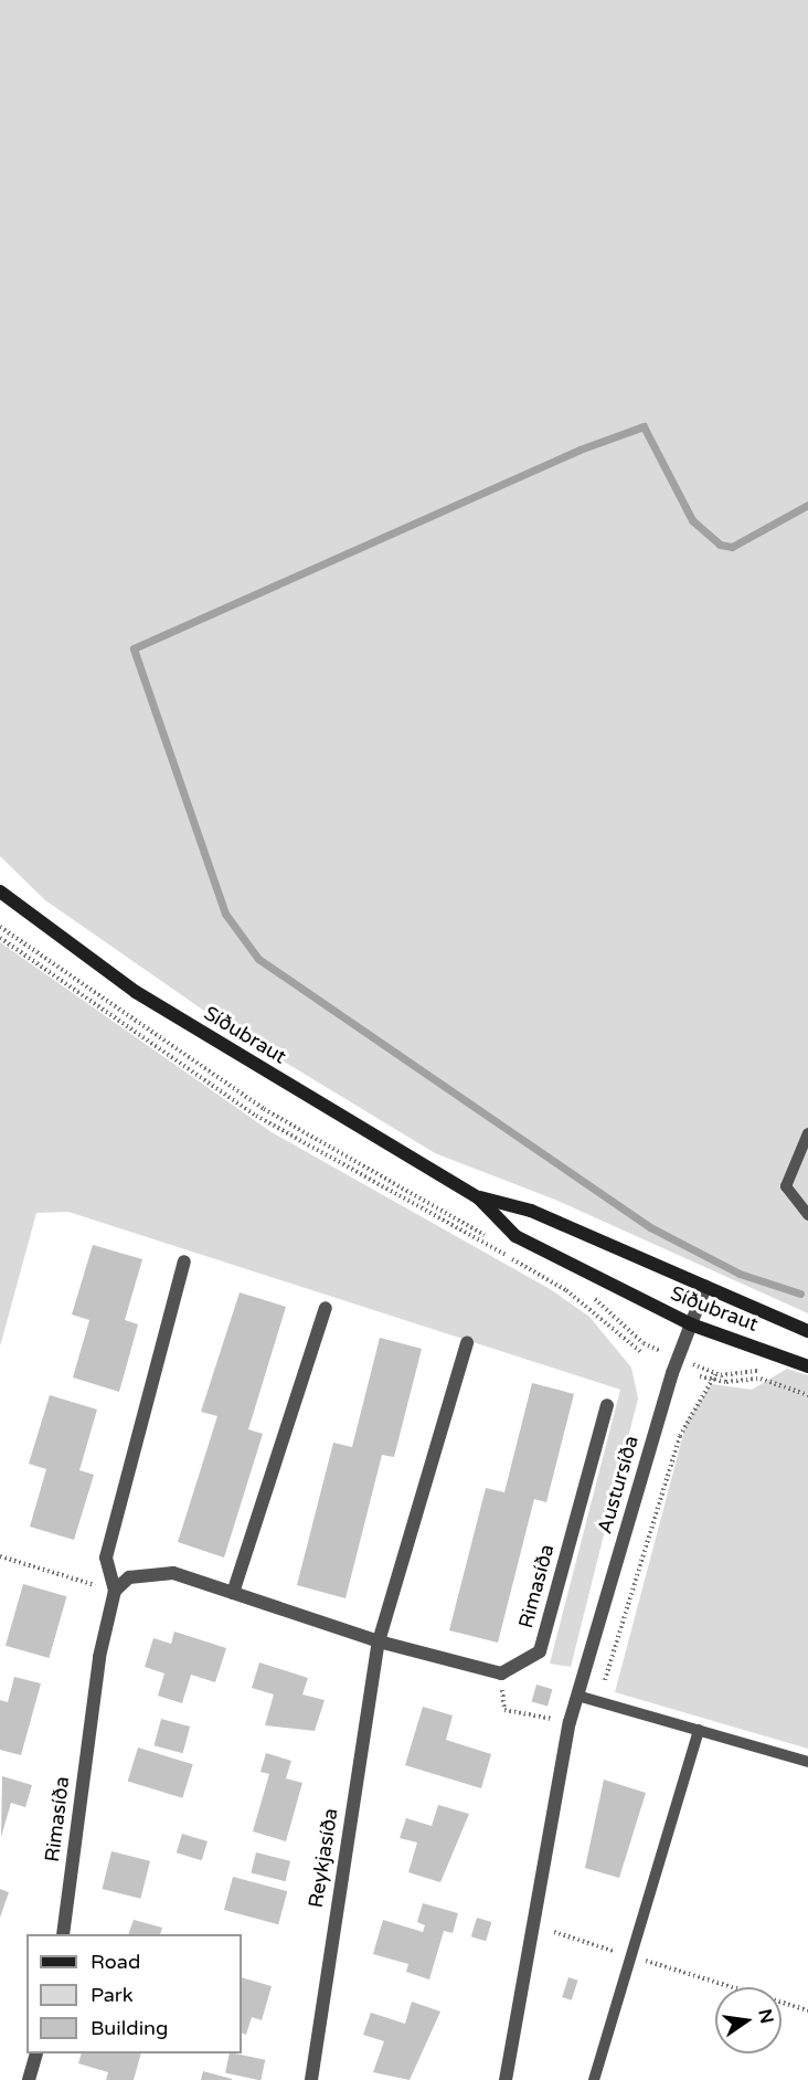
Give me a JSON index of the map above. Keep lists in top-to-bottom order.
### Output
{
  "streets": {
    "street": [
      "Síðubraut",
      "Austursíða",
      "Rimasíða",
      "Reykjasíða"
    ]
  },
  "crossings": [
    ["Síðubraut", "Austursíða"]
  ],
  "legend": ["Road", "Park", "Building"],
  "north": "right"
}
